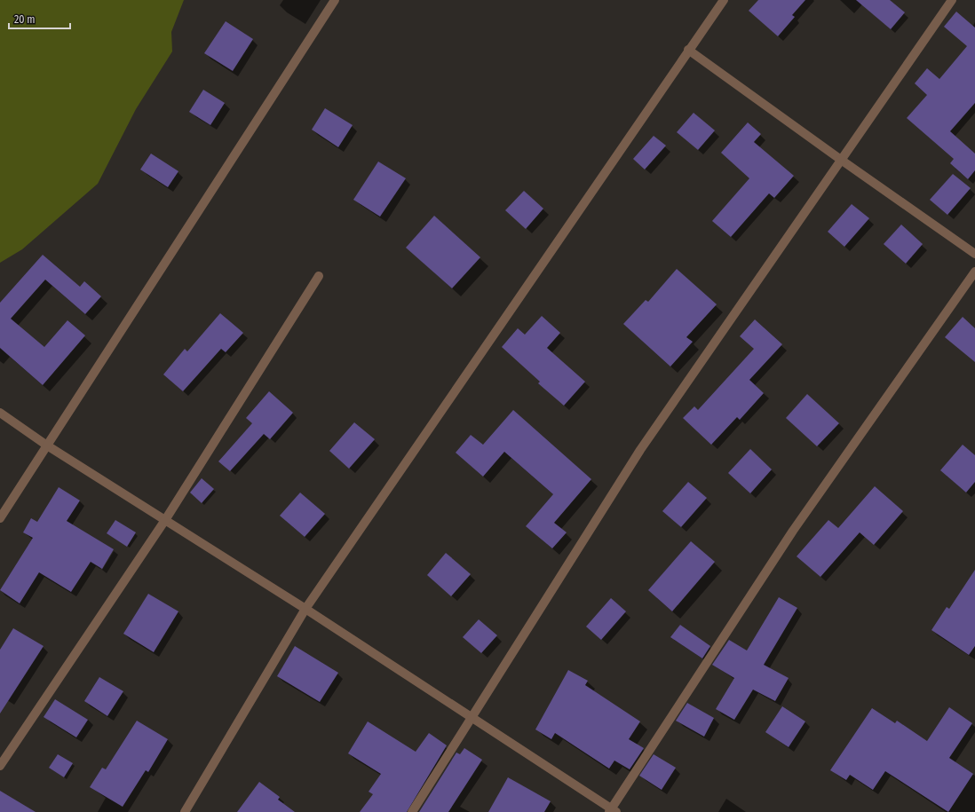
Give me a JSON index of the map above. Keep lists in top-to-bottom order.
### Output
{
  "scale_bar": "20 m"
}
